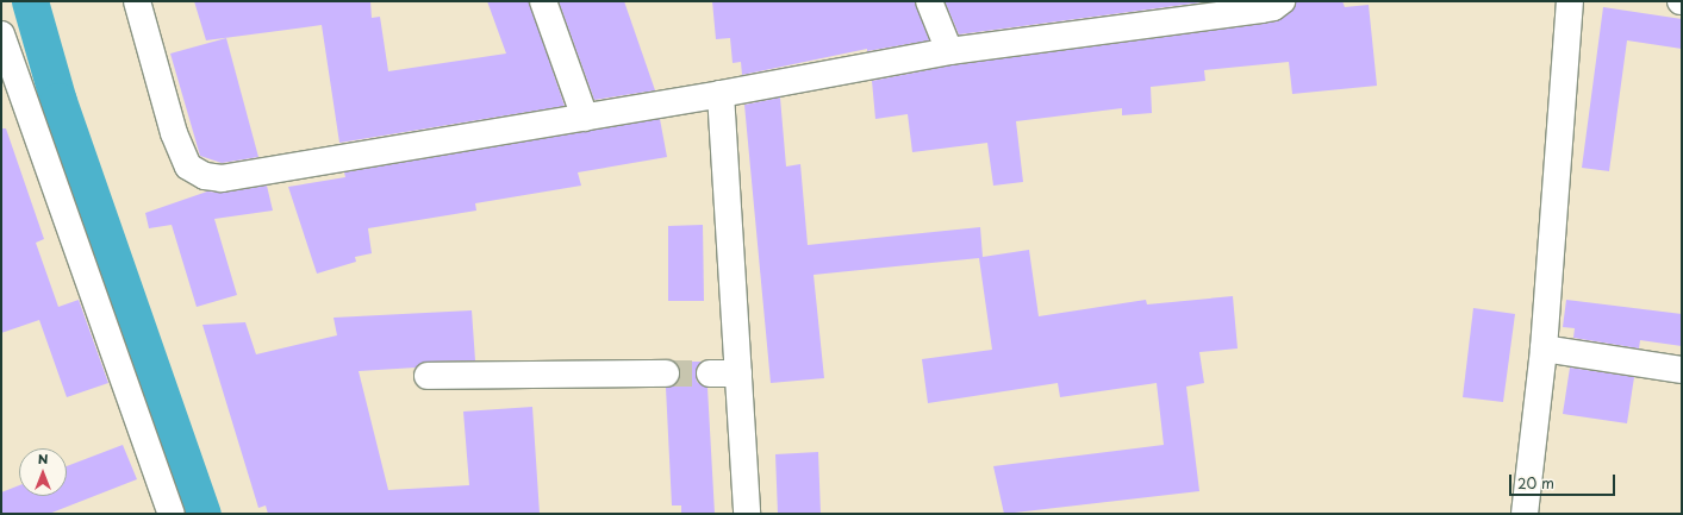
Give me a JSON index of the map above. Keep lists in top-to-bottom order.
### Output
{
  "scale_bar": "20 m",
  "north": "top"
}
